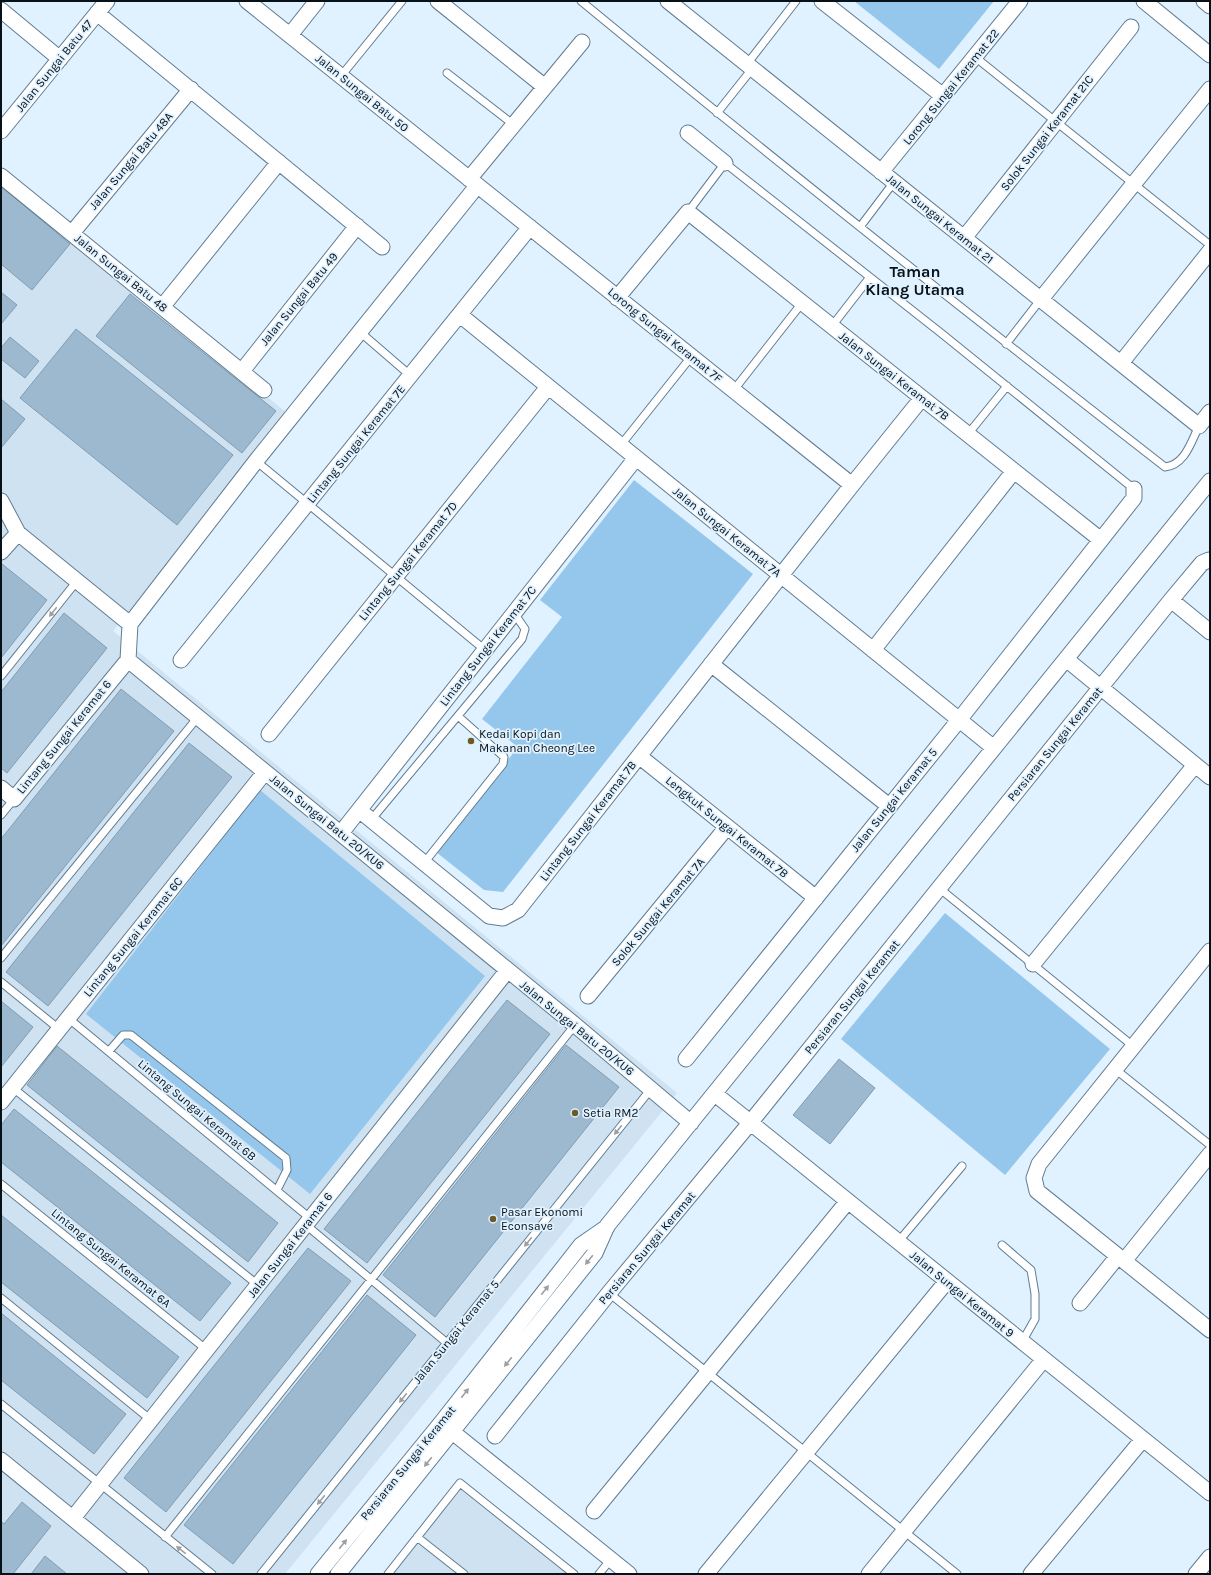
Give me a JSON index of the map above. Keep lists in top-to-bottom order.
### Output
{
  "streets": {
    "street": [
      "Jalan Sungai Batu 47",
      "Lorong Sungai Keramat 22",
      "Jalan Sungai Batu 50",
      "Solok Sungai Keramat 21C",
      "Jalan Sungai Batu 48A",
      "Jalan Sungai Keramat 21",
      "Jalan Sungai Batu 48",
      "Jalan Sungai Batu 49",
      "Lorong Sungai Keramat 7F",
      "Jalan Sungai Keramat 7B",
      "Lintang Sungai Keramat 7E",
      "Jalan Sungai Keramat 7A",
      "Lintang Sungai Keramat 7D",
      "Lintang Sungai Keramat 7C",
      "Lintang Sungai Keramat 6",
      "Persiaran Sungai Keramat",
      "Jalan Sungai Keramat 5",
      "Lintang Sungai Keramat 7B",
      "Jalan Sungai Batu 20/KU6",
      "Lengkuk Sungai Keramat 7B",
      "Solok Sungai Keramat 7A",
      "Lintang Sungai Keramat 6C",
      "Jalan Sungai Keramat 6",
      "Jalan Sungai Keramat 9"
    ],
    "lane": ["Lintang Sungai Keramat 6B", "Lintang Sungai Keramat 6A"]
  },
  "crossings": [
    ["Lorong Sungai Keramat 22", "Jalan Sungai Keramat 21"],
    ["Jalan Sungai Batu 50", "Lorong Sungai Keramat 7F"],
    ["Solok Sungai Keramat 21C", "Jalan Sungai Keramat 21"],
    ["Jalan Sungai Batu 48A", "Jalan Sungai Batu 48"],
    ["Jalan Sungai Batu 48", "Jalan Sungai Batu 49"],
    ["Lorong Sungai Keramat 7F", "Lintang Sungai Keramat 7E"],
    ["Lorong Sungai Keramat 7F", "Lintang Sungai Keramat 7B"],
    ["Jalan Sungai Keramat 7B", "Jalan Sungai Keramat 5"],
    ["Jalan Sungai Keramat 7B", "Lintang Sungai Keramat 7B"],
    ["Lintang Sungai Keramat 7E", "Jalan Sungai Keramat 7A"],
    ["Jalan Sungai Keramat 7A", "Lintang Sungai Keramat 7D"],
    ["Jalan Sungai Keramat 7A", "Lintang Sungai Keramat 7C"],
    ["Jalan Sungai Keramat 7A", "Persiaran Sungai Keramat"],
    ["Jalan Sungai Keramat 7A", "Jalan Sungai Keramat 5"],
    ["Jalan Sungai Keramat 7A", "Lintang Sungai Keramat 7B"],
    ["Lintang Sungai Keramat 7C", "Lintang Sungai Keramat 7B"],
    ["Lintang Sungai Keramat 7C", "Jalan Sungai Batu 20/KU6"],
    ["Lintang Sungai Keramat 6", "Jalan Sungai Batu 20/KU6"],
    ["Persiaran Sungai Keramat", "Jalan Sungai Batu 20/KU6"],
    ["Persiaran Sungai Keramat", "Jalan Sungai Keramat 9"],
    ["Jalan Sungai Keramat 5", "Jalan Sungai Batu 20/KU6"],
    ["Jalan Sungai Keramat 5", "Lengkuk Sungai Keramat 7B"],
    ["Jalan Sungai Keramat 5", "Lintang Sungai Keramat 6B"],
    ["Lintang Sungai Keramat 7B", "Lengkuk Sungai Keramat 7B"],
    ["Jalan Sungai Batu 20/KU6", "Lintang Sungai Keramat 6C"],
    ["Jalan Sungai Batu 20/KU6", "Jalan Sungai Keramat 6"],
    ["Lengkuk Sungai Keramat 7B", "Solok Sungai Keramat 7A"],
    ["Lintang Sungai Keramat 6C", "Lintang Sungai Keramat 6B"],
    ["Lintang Sungai Keramat 6B", "Jalan Sungai Keramat 6"],
    ["Jalan Sungai Keramat 6", "Lintang Sungai Keramat 6A"]
  ],
  "one_way": ["Jalan Sungai Keramat 5"],
  "districts": ["Taman Klang Utama"],
  "places": ["Kedai Kopi dan Makanan Cheong Lee", "Setia RM2", "Pasar Ekonomi Econsave"]
}
